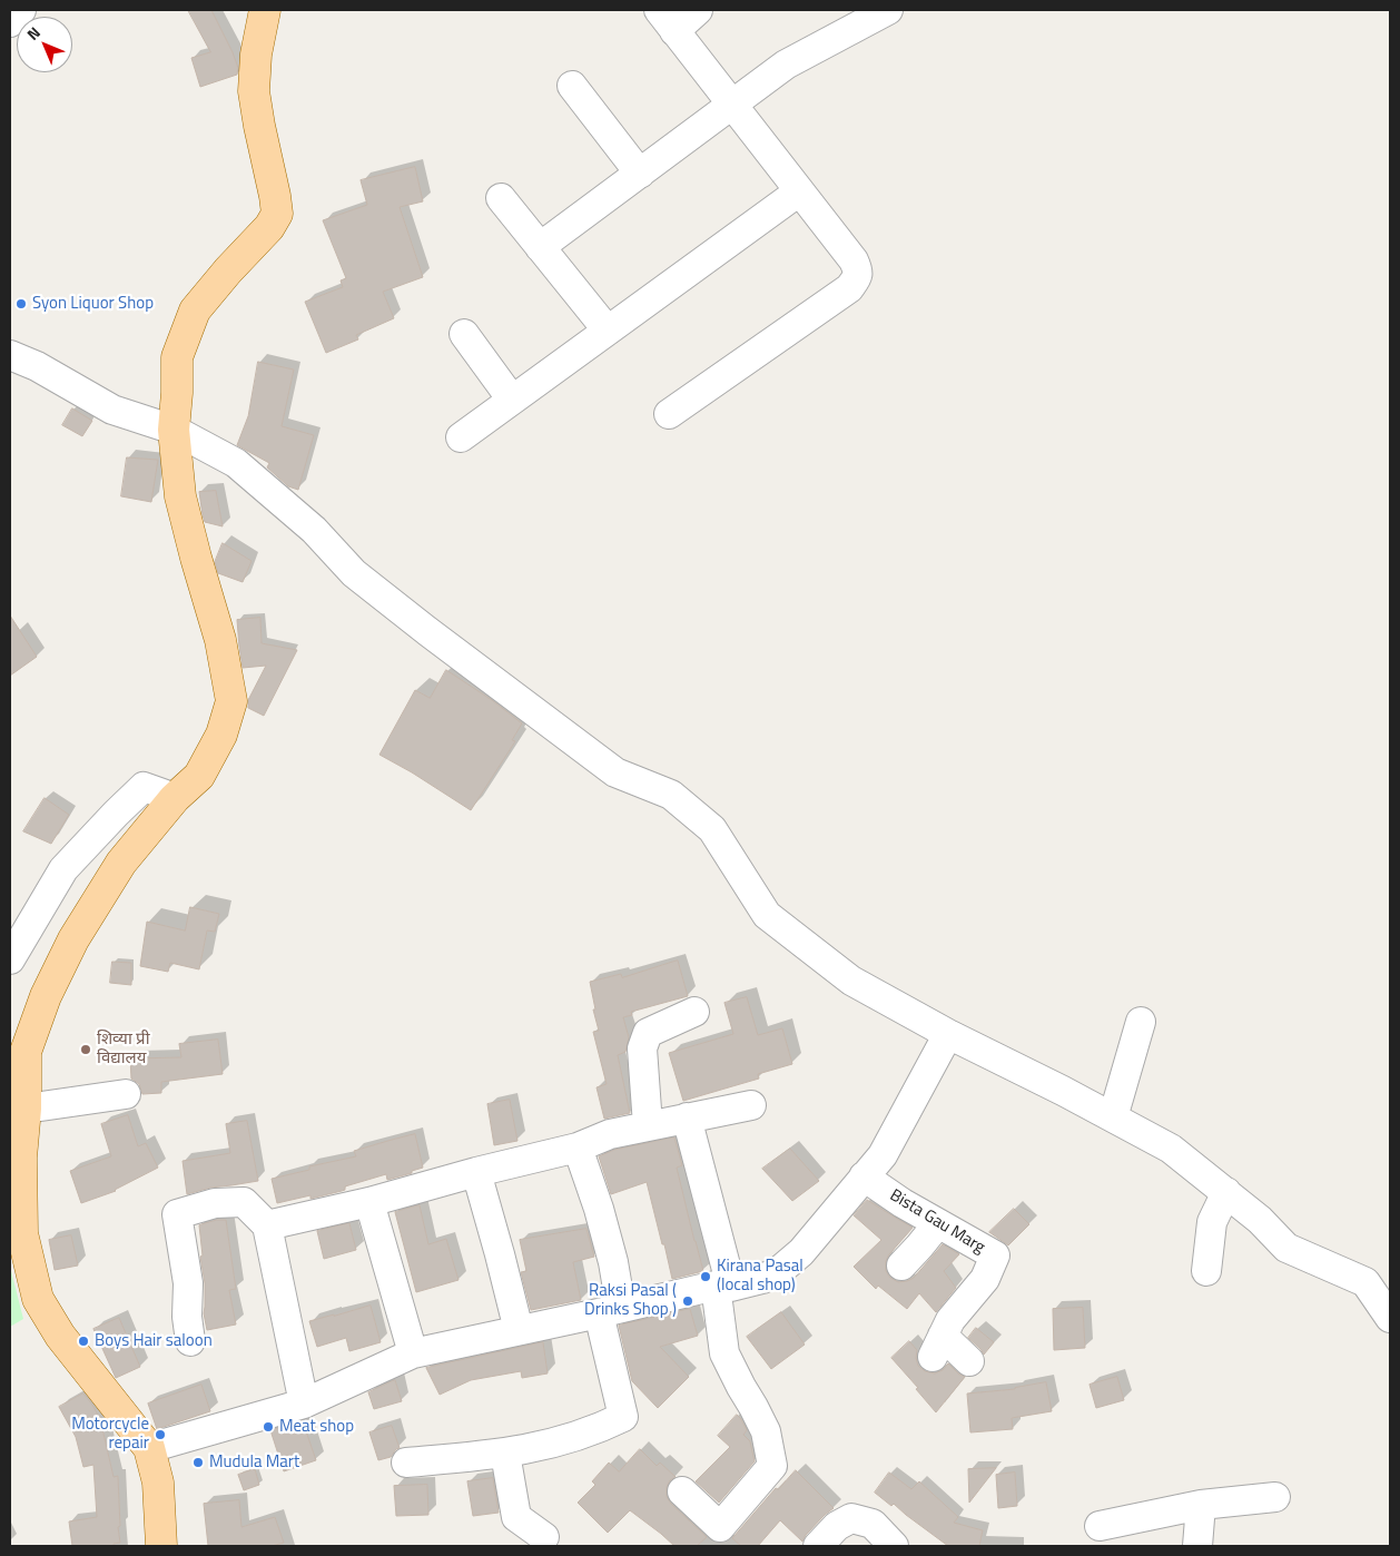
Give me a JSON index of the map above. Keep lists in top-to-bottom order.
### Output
{
  "streets": {
    "street": ["Bista Gau Marg"]
  },
  "places": [
    "Syon Liquor Shop",
    "शिव्या प्री विद्यालय",
    "Kirana Pasal (local shop)",
    "Raksi Pasal ( Drinks Shop )",
    "Boys Hair saloon",
    "Meat shop",
    "Motorcycle repair",
    "Mudula Mart"
  ],
  "north": "top left"
}
